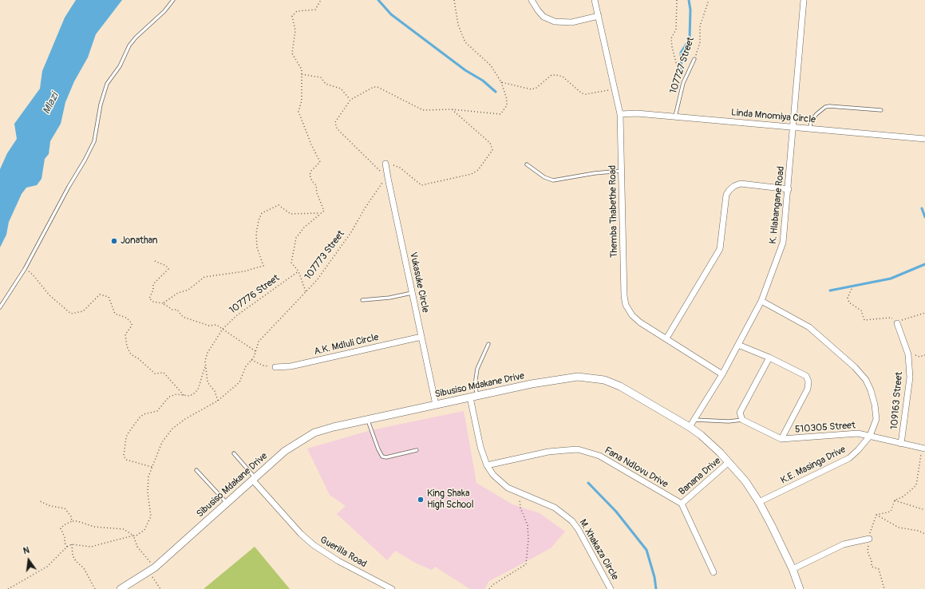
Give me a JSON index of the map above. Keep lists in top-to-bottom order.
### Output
{
  "streets": {
    "street": [
      "Linda Mnomiya Circle",
      "K. Hlabangane Road",
      "Themba Thabethe Road",
      "Vukasuke Circle",
      "A.K. Mdluli Circle",
      "Sibusiso Mdakane Drive",
      "109163 Street",
      "510305 Street",
      "K.E. Masinga Drive",
      "Fana Ndlovu Drive",
      "Banana Drive",
      "M. Xhakaza Circle",
      "Guerilla Road"
    ],
    "lane": ["107727 Street"],
    "path": ["107773 Street", "107776 Street"]
  },
  "crossings": [
    ["107727 Street", "Linda Mnomiya Circle"],
    ["Linda Mnomiya Circle", "K. Hlabangane Road"],
    ["Linda Mnomiya Circle", "Themba Thabethe Road"],
    ["K. Hlabangane Road", "Themba Thabethe Road"],
    ["K. Hlabangane Road", "Sibusiso Mdakane Drive"],
    ["K. Hlabangane Road", "510305 Street"],
    ["K. Hlabangane Road", "K.E. Masinga Drive"],
    ["107773 Street", "Vukasuke Circle"],
    ["107773 Street", "107776 Street"],
    ["Vukasuke Circle", "A.K. Mdluli Circle"],
    ["Vukasuke Circle", "Sibusiso Mdakane Drive"],
    ["Sibusiso Mdakane Drive", "K.E. Masinga Drive"],
    ["Sibusiso Mdakane Drive", "Banana Drive"],
    ["Sibusiso Mdakane Drive", "M. Xhakaza Circle"],
    ["Sibusiso Mdakane Drive", "Guerilla Road"],
    ["109163 Street", "510305 Street"],
    ["510305 Street", "K.E. Masinga Drive"],
    ["Fana Ndlovu Drive", "Banana Drive"],
    ["Fana Ndlovu Drive", "M. Xhakaza Circle"]
  ],
  "water": ["Mlazi"],
  "places": ["Jonathan", "King Shaka High School"],
  "north": "top"
}
